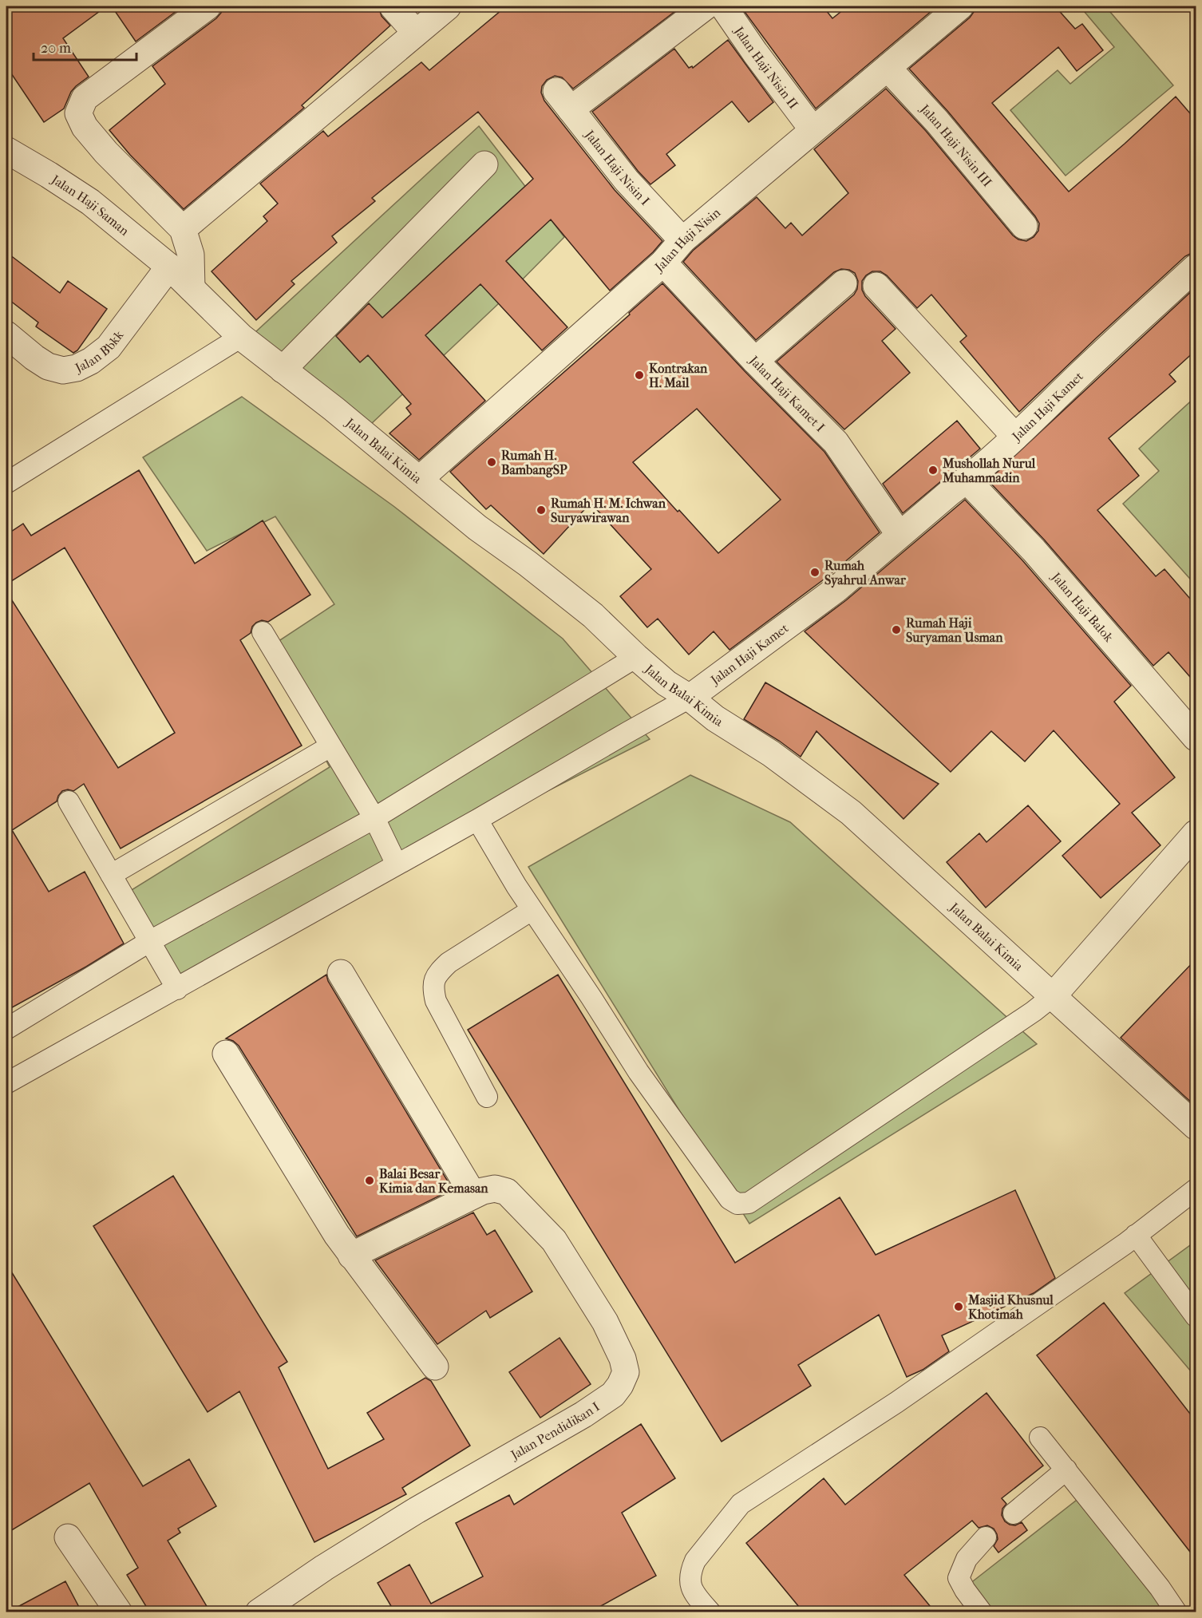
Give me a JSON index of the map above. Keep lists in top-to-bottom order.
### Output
{
  "streets": {
    "street": [
      "Jalan Haji Nisin II",
      "Jalan Haji Nisin III",
      "Jalan Haji Nisin I",
      "Jalan Haji Saman",
      "Jalan Haji Nisin",
      "Jalan Bbkk",
      "Jalan Haji Kamet I",
      "Jalan Haji Kamet",
      "Jalan Balai Kimia",
      "Jalan Haji Balok",
      "Jalan Pendidikan I"
    ]
  },
  "crossings": [
    ["Jalan Haji Nisin II", "Jalan Haji Nisin"],
    ["Jalan Haji Nisin III", "Jalan Haji Nisin"],
    ["Jalan Haji Nisin I", "Jalan Haji Nisin"],
    ["Jalan Haji Saman", "Jalan Bbkk"],
    ["Jalan Haji Saman", "Jalan Balai Kimia"],
    ["Jalan Haji Nisin", "Jalan Haji Kamet I"],
    ["Jalan Haji Nisin", "Jalan Balai Kimia"],
    ["Jalan Bbkk", "Jalan Balai Kimia"],
    ["Jalan Haji Kamet I", "Jalan Haji Kamet"],
    ["Jalan Haji Kamet", "Jalan Balai Kimia"],
    ["Jalan Haji Kamet", "Jalan Haji Balok"]
  ],
  "places": [
    "Kontrakan H. Mail",
    "Rumah H. BambangSP",
    "Mushollah Nurul Muhammadin",
    "Rumah H. M. Ichwan Suryawirawan",
    "Rumah Syahrul Anwar",
    "Rumah Haji Suryaman Usman",
    "Balai Besar Kimia dan Kemasan",
    "Masjid Khusnul Khotimah"
  ],
  "scale_bar": "20 m"
}
